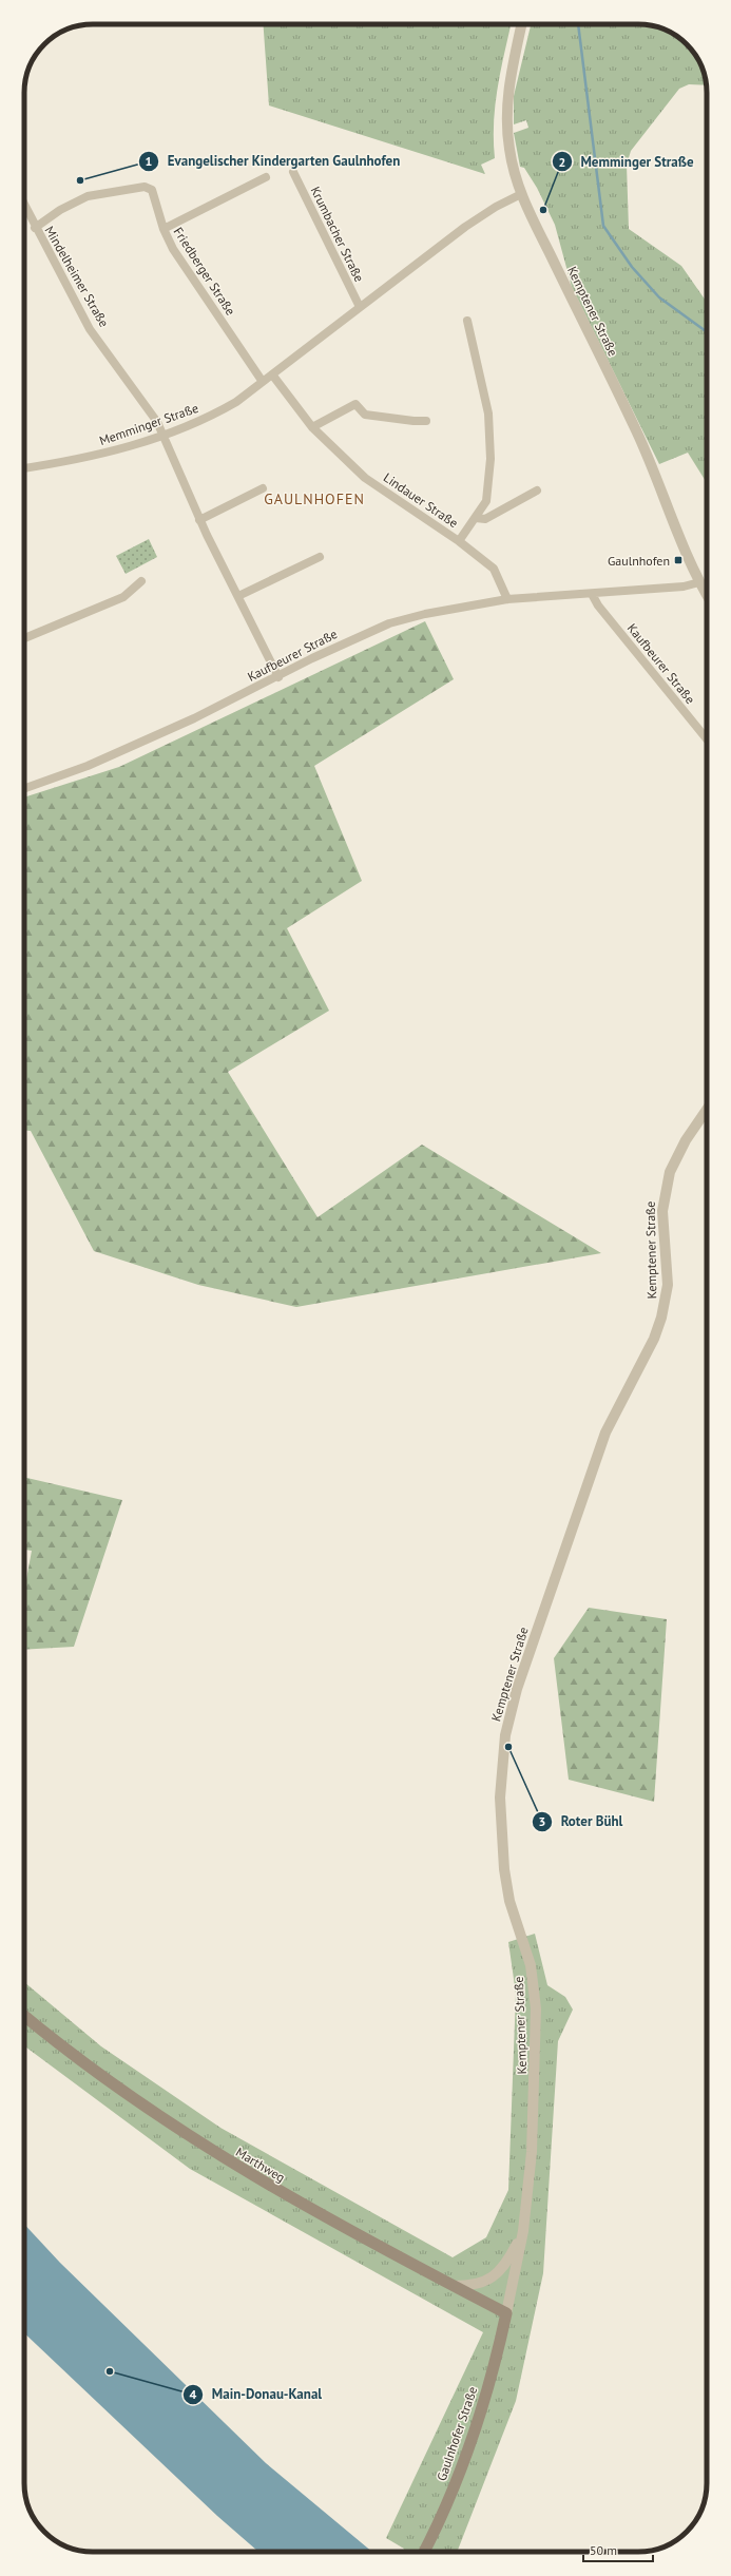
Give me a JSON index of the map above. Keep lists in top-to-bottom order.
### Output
{
  "streets": {
    "main road": ["Marthweg", "Gaulnhofer Straße"],
    "street": [
      "Krumbacher Straße",
      "Friedberger Straße",
      "Mindelheimer Straße",
      "Kemptener Straße",
      "Memminger Straße",
      "Lindauer Straße",
      "Kaufbeurer Straße"
    ]
  },
  "crossings": [
    ["Krumbacher Straße", "Memminger Straße"],
    ["Friedberger Straße", "Mindelheimer Straße"],
    ["Friedberger Straße", "Memminger Straße"],
    ["Mindelheimer Straße", "Memminger Straße"],
    ["Mindelheimer Straße", "Kaufbeurer Straße"],
    ["Kemptener Straße", "Memminger Straße"],
    ["Kemptener Straße", "Kaufbeurer Straße"],
    ["Kemptener Straße", "Marthweg"],
    ["Kemptener Straße", "Gaulnhofer Straße"],
    ["Memminger Straße", "Lindauer Straße"],
    ["Lindauer Straße", "Kaufbeurer Straße"],
    ["Marthweg", "Gaulnhofer Straße"]
  ],
  "districts": ["GAULNHOFEN"],
  "places": {
    "other": [
      "Evangelischer Kindergarten Gaulnhofen",
      "Memminger Straße",
      "Roter Bühl",
      "Main-Donau-Kanal"
    ],
    "transit": ["Gaulnhofen"]
  },
  "scale_bar": "50 m"
}
